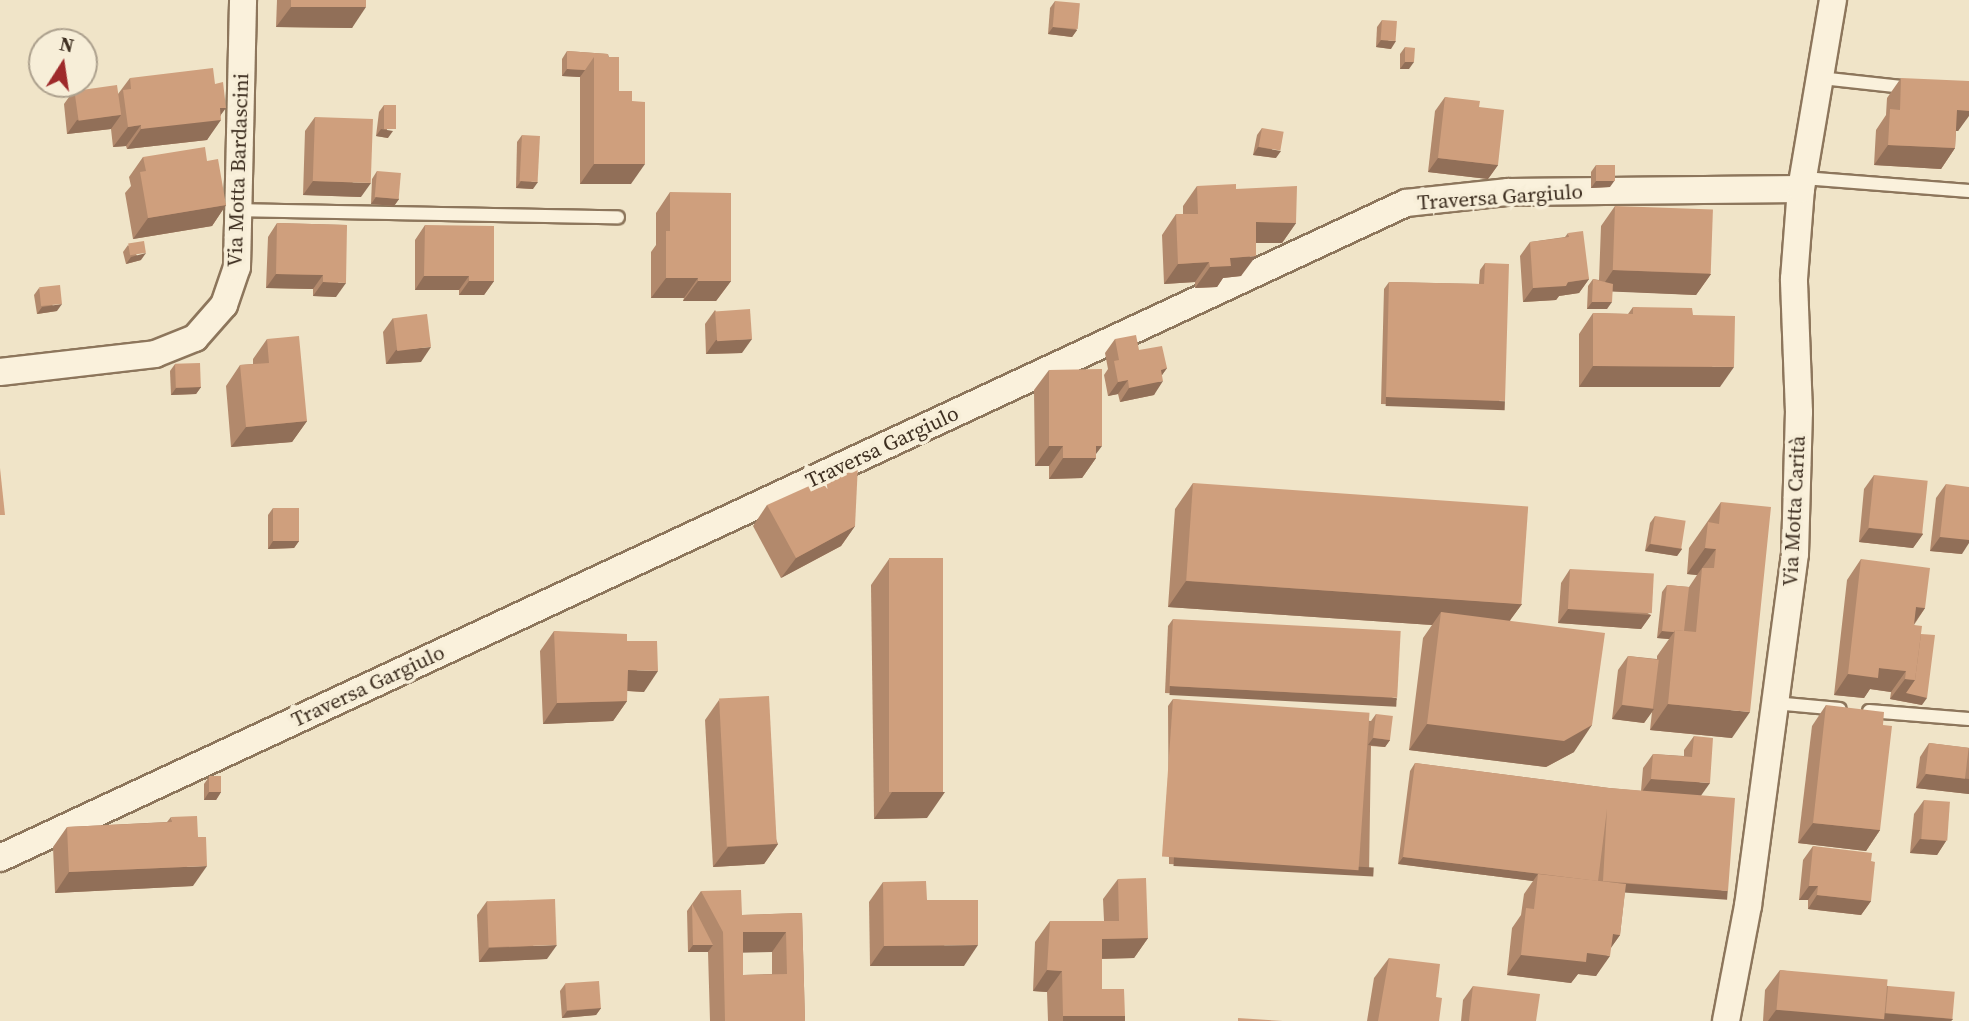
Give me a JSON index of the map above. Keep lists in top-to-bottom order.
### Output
{
  "streets": {
    "street": ["Via Motta Bardascini", "Traversa Gargiulo", "Via Motta Carità"]
  },
  "crossings": [
    ["Traversa Gargiulo", "Via Motta Carità"]
  ],
  "north": "top"
}
